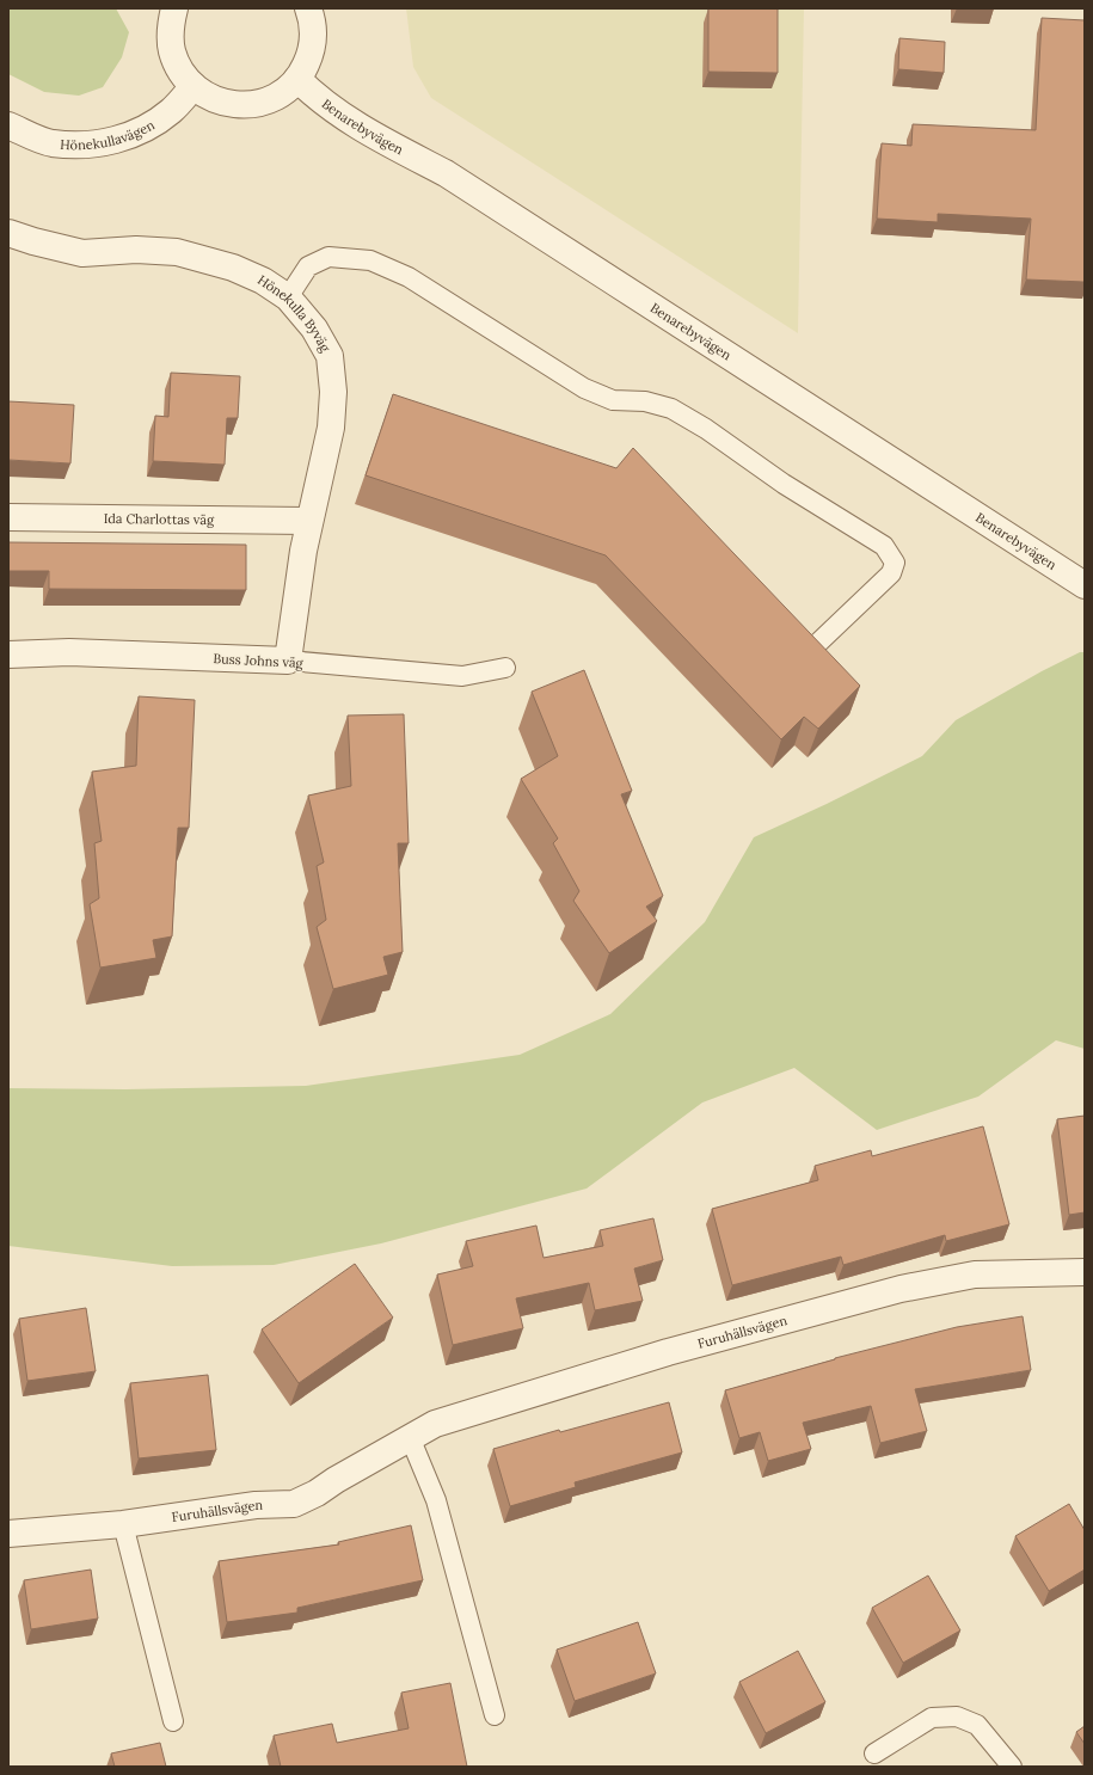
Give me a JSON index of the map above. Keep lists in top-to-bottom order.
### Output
{
  "streets": {
    "street": [
      "Benarebyvägen",
      "Hönekullavägen",
      "Hönekulla Byväg",
      "Ida Charlottas väg",
      "Buss Johns väg",
      "Furuhällsvägen"
    ]
  },
  "crossings": [
    ["Hönekulla Byväg", "Ida Charlottas väg"],
    ["Hönekulla Byväg", "Buss Johns väg"]
  ]
}
